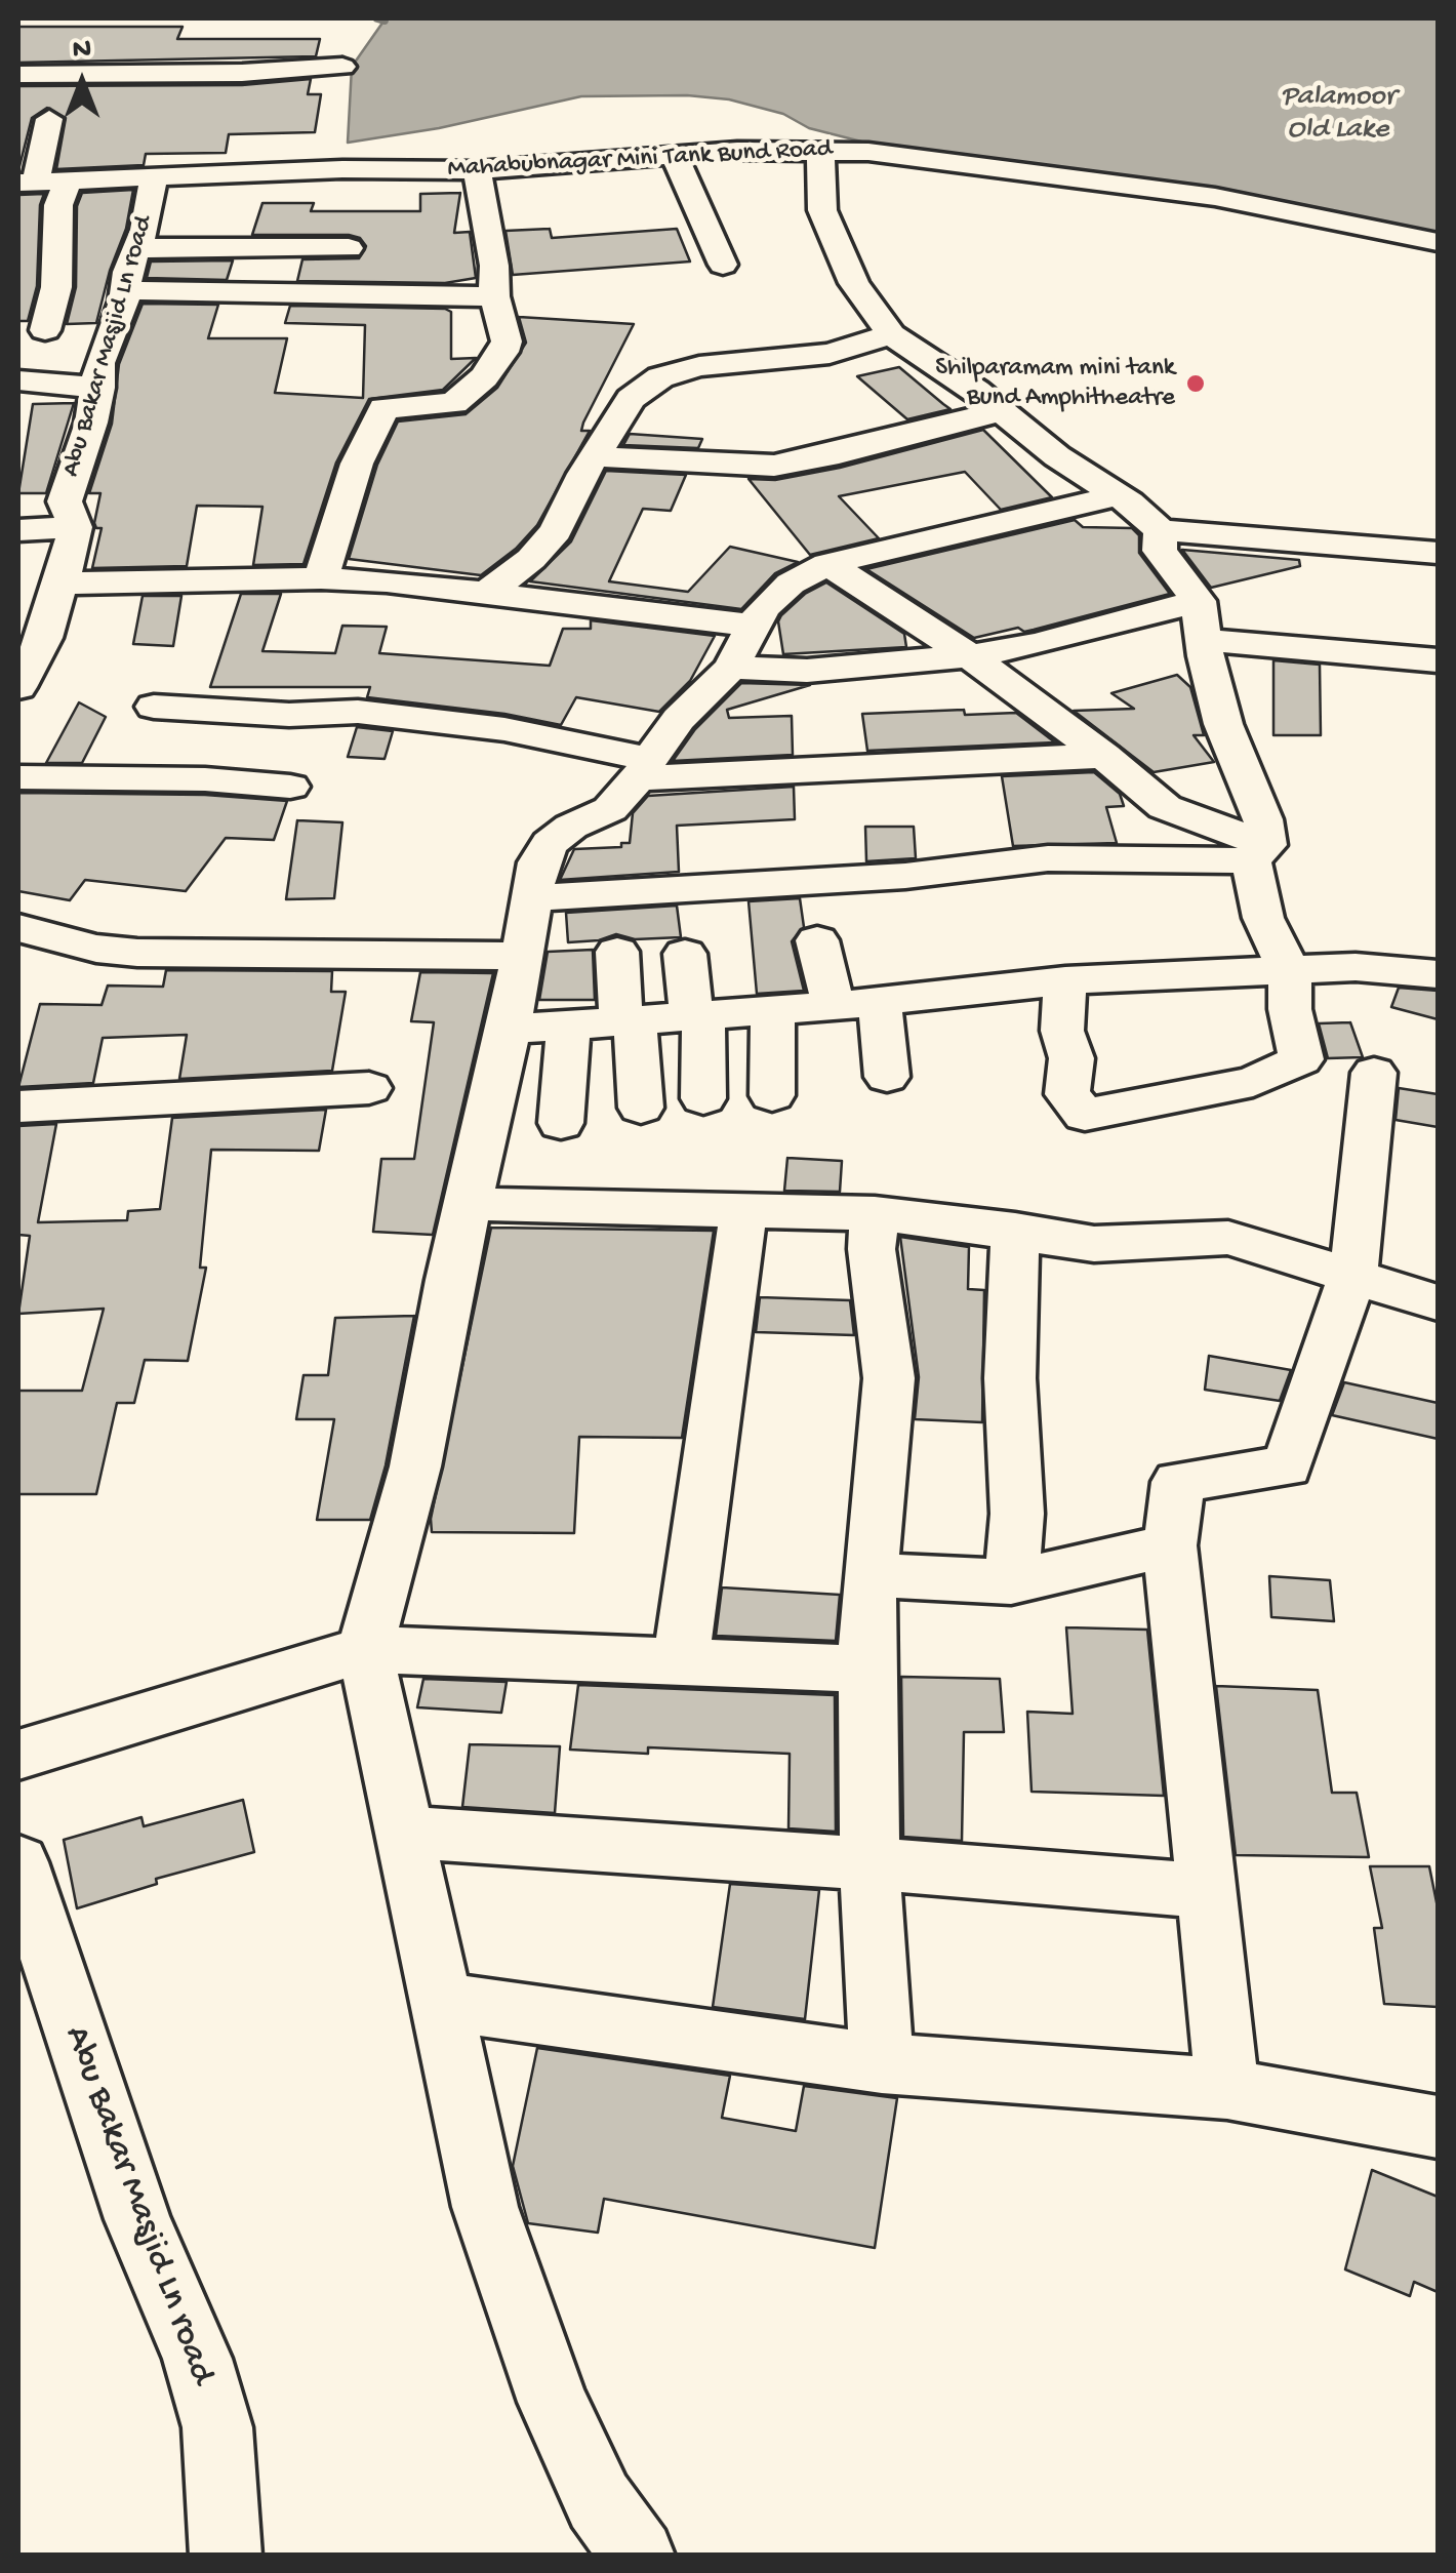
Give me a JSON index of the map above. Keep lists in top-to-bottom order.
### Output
{
  "streets": {
    "street": ["Mahabubnagar Mini Tank Bund Road", "Abu Bakar Masjid Ln road"]
  },
  "crossings": [
    ["Mahabubnagar Mini Tank Bund Road", "Abu Bakar Masjid Ln road"]
  ],
  "water": ["Palamoor Old Lake"],
  "places": ["Shilparamam mini tank Bund Amphitheatre"],
  "north": "top"
}
